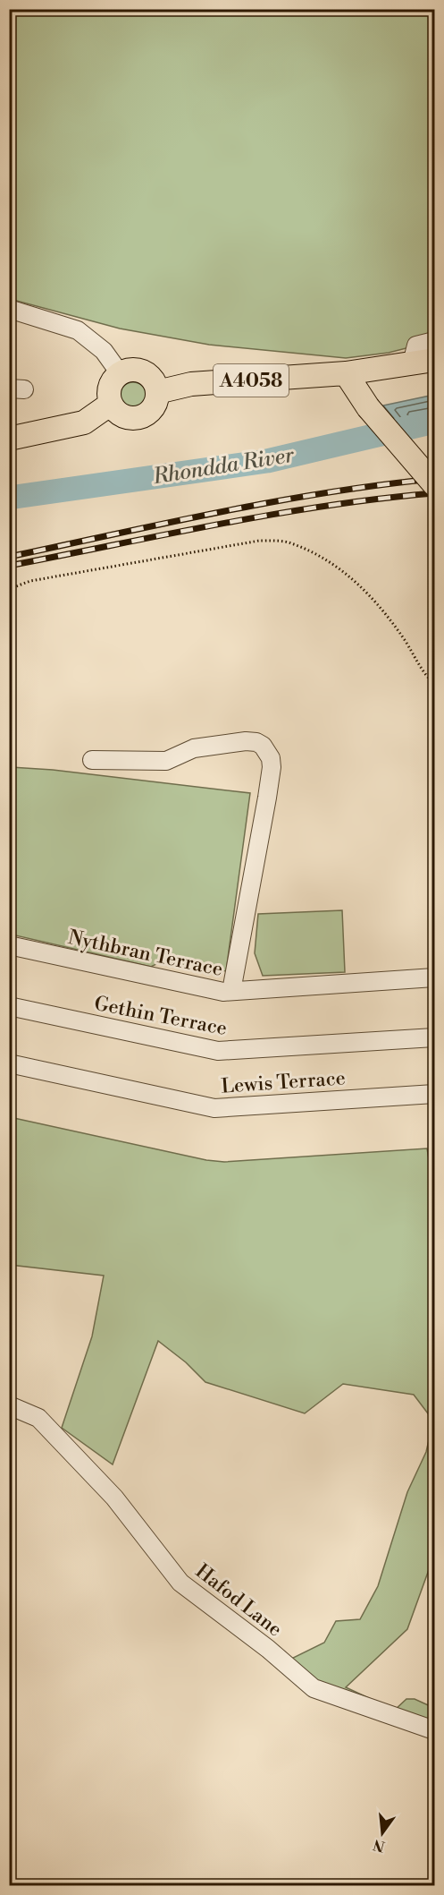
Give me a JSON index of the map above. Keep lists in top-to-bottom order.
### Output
{
  "streets": {
    "main road": ["A4058"],
    "street": [
      "Nythbran Terrace",
      "Gethin Terrace",
      "Lewis Terrace",
      "Hafod Lane"
    ]
  },
  "water": ["Rhondda River"],
  "north": "bottom"
}
